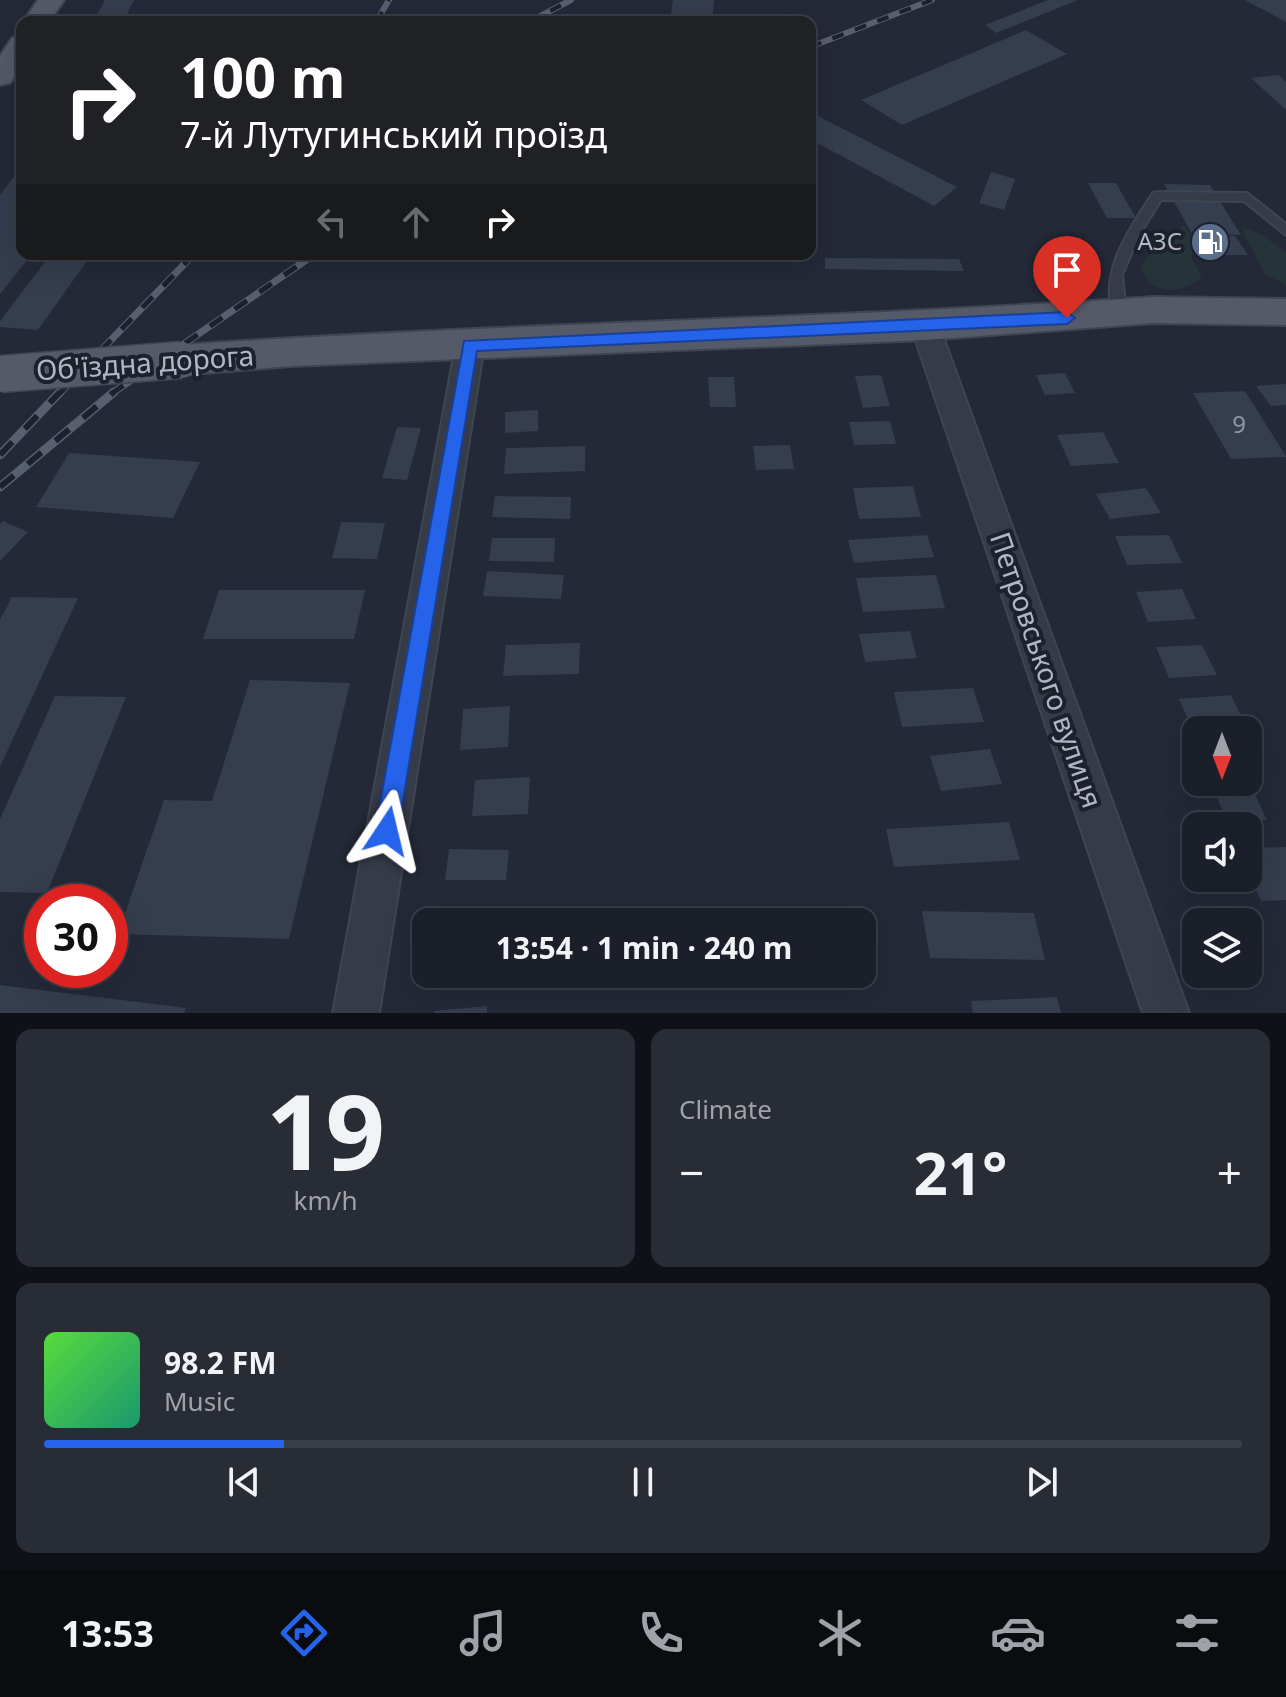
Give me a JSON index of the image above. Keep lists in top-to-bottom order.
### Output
{
  "streets": {
    "main road": ["Об'їздна дорога"],
    "street": ["Петровського вулиця"]
  },
  "crossings": [
    ["Об'їздна дорога", "Петровського вулиця"]
  ],
  "places": {
    "fuel station": ["АЗС"]
  },
  "house_numbers": ["9"],
  "north": "bottom",
  "page": {
    "turn": ["100 m", "7-й Лутугинський проїзд"],
    "limit": "30",
    "trip": "13:54 · 1 min · 240 m",
    "tile": [
      ["19", "km/h"],
      "Climate"
    ],
    "heat": ["−", "21°", "+"],
    "song": ["98.2 FM", "Music"],
    "tabs": "13:53"
  }
}
